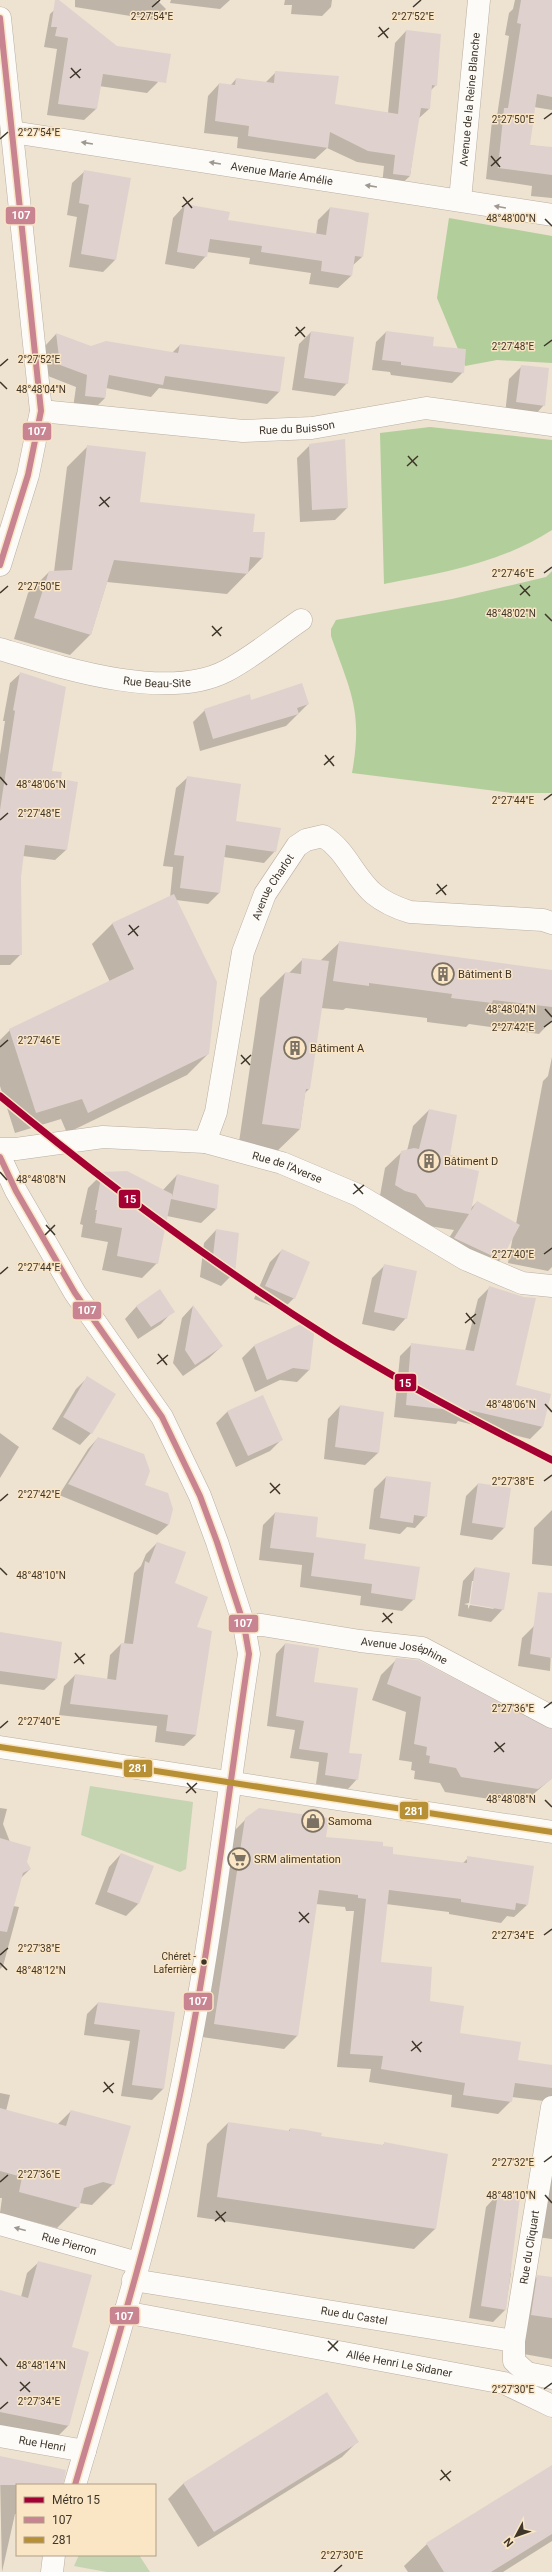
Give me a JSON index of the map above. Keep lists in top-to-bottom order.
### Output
{
  "streets": {
    "street": [
      "Avenue de la Reine Blanche",
      "Avenue Marie Amélie",
      "Rue du Buisson",
      "Rue Beau-Site",
      "Avenue Charlot",
      "Rue de l'Averse",
      "Avenue Joséphine",
      "Rue Pierron",
      "Rue du Cliquart",
      "Rue du Castel",
      "Allée Henri Le Sidaner",
      "Rue Henri"
    ]
  },
  "crossings": [
    ["Avenue de la Reine Blanche", "Avenue Marie Amélie"],
    ["Avenue Charlot", "Rue de l'Averse"],
    ["Rue Pierron", "Rue du Castel"],
    ["Rue du Cliquart", "Rue du Castel"]
  ],
  "one_way": ["Avenue Marie Amélie", "Rue Pierron"],
  "places": {
    "building": ["Bâtiment B", "Bâtiment A", "Bâtiment D"],
    "shop": ["Samoma"],
    "supermarket": ["SRM alimentation"],
    "other": ["Chéret - Laferrière"]
  },
  "lines": ["transit line 107", "metro line 15", "transit line 281"],
  "legend": ["Métro 15", "107", "281"],
  "north": "bottom left",
  "coordinates": [
    "2°27'54\"E",
    "2°27'52\"E",
    "2°27'50\"E",
    "48°48'00\"N",
    "2°27'48\"E",
    "48°48'04\"N",
    "2°27'46\"E",
    "48°48'02\"N",
    "48°48'06\"N",
    "2°27'44\"E",
    "2°27'42\"E",
    "48°48'08\"N",
    "2°27'40\"E",
    "2°27'38\"E",
    "48°48'10\"N",
    "2°27'36\"E",
    "2°27'34\"E",
    "48°48'12\"N",
    "2°27'32\"E",
    "48°48'14\"N",
    "2°27'30\"E"
  ]
}
